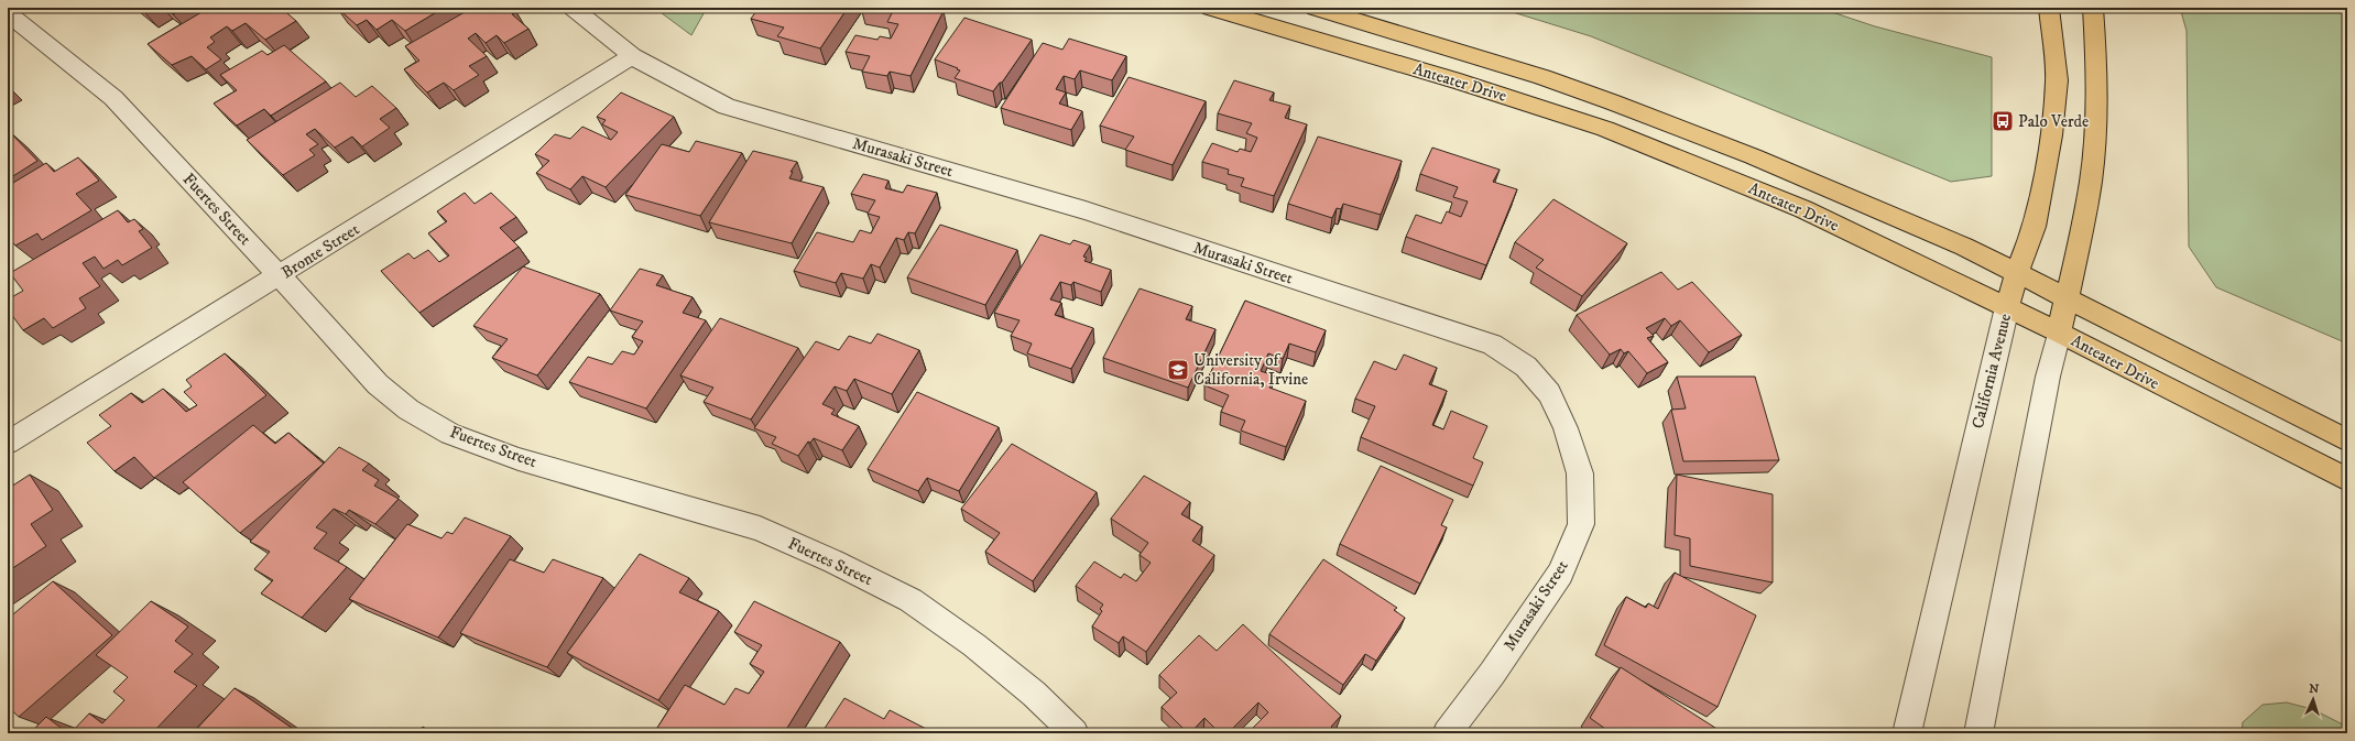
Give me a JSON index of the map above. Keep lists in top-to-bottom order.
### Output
{
  "streets": {
    "main road": ["Anteater Drive", "California Avenue"],
    "street": ["Murasaki Street", "Fuertes Street", "Bronte Street"]
  },
  "crossings": [
    ["Anteater Drive", "California Avenue"],
    ["Murasaki Street", "Bronte Street"],
    ["Fuertes Street", "Bronte Street"]
  ],
  "places": {
    "bus stop": ["Palo Verde"],
    "school or university": ["University of California, Irvine"]
  },
  "north": "top"
}
